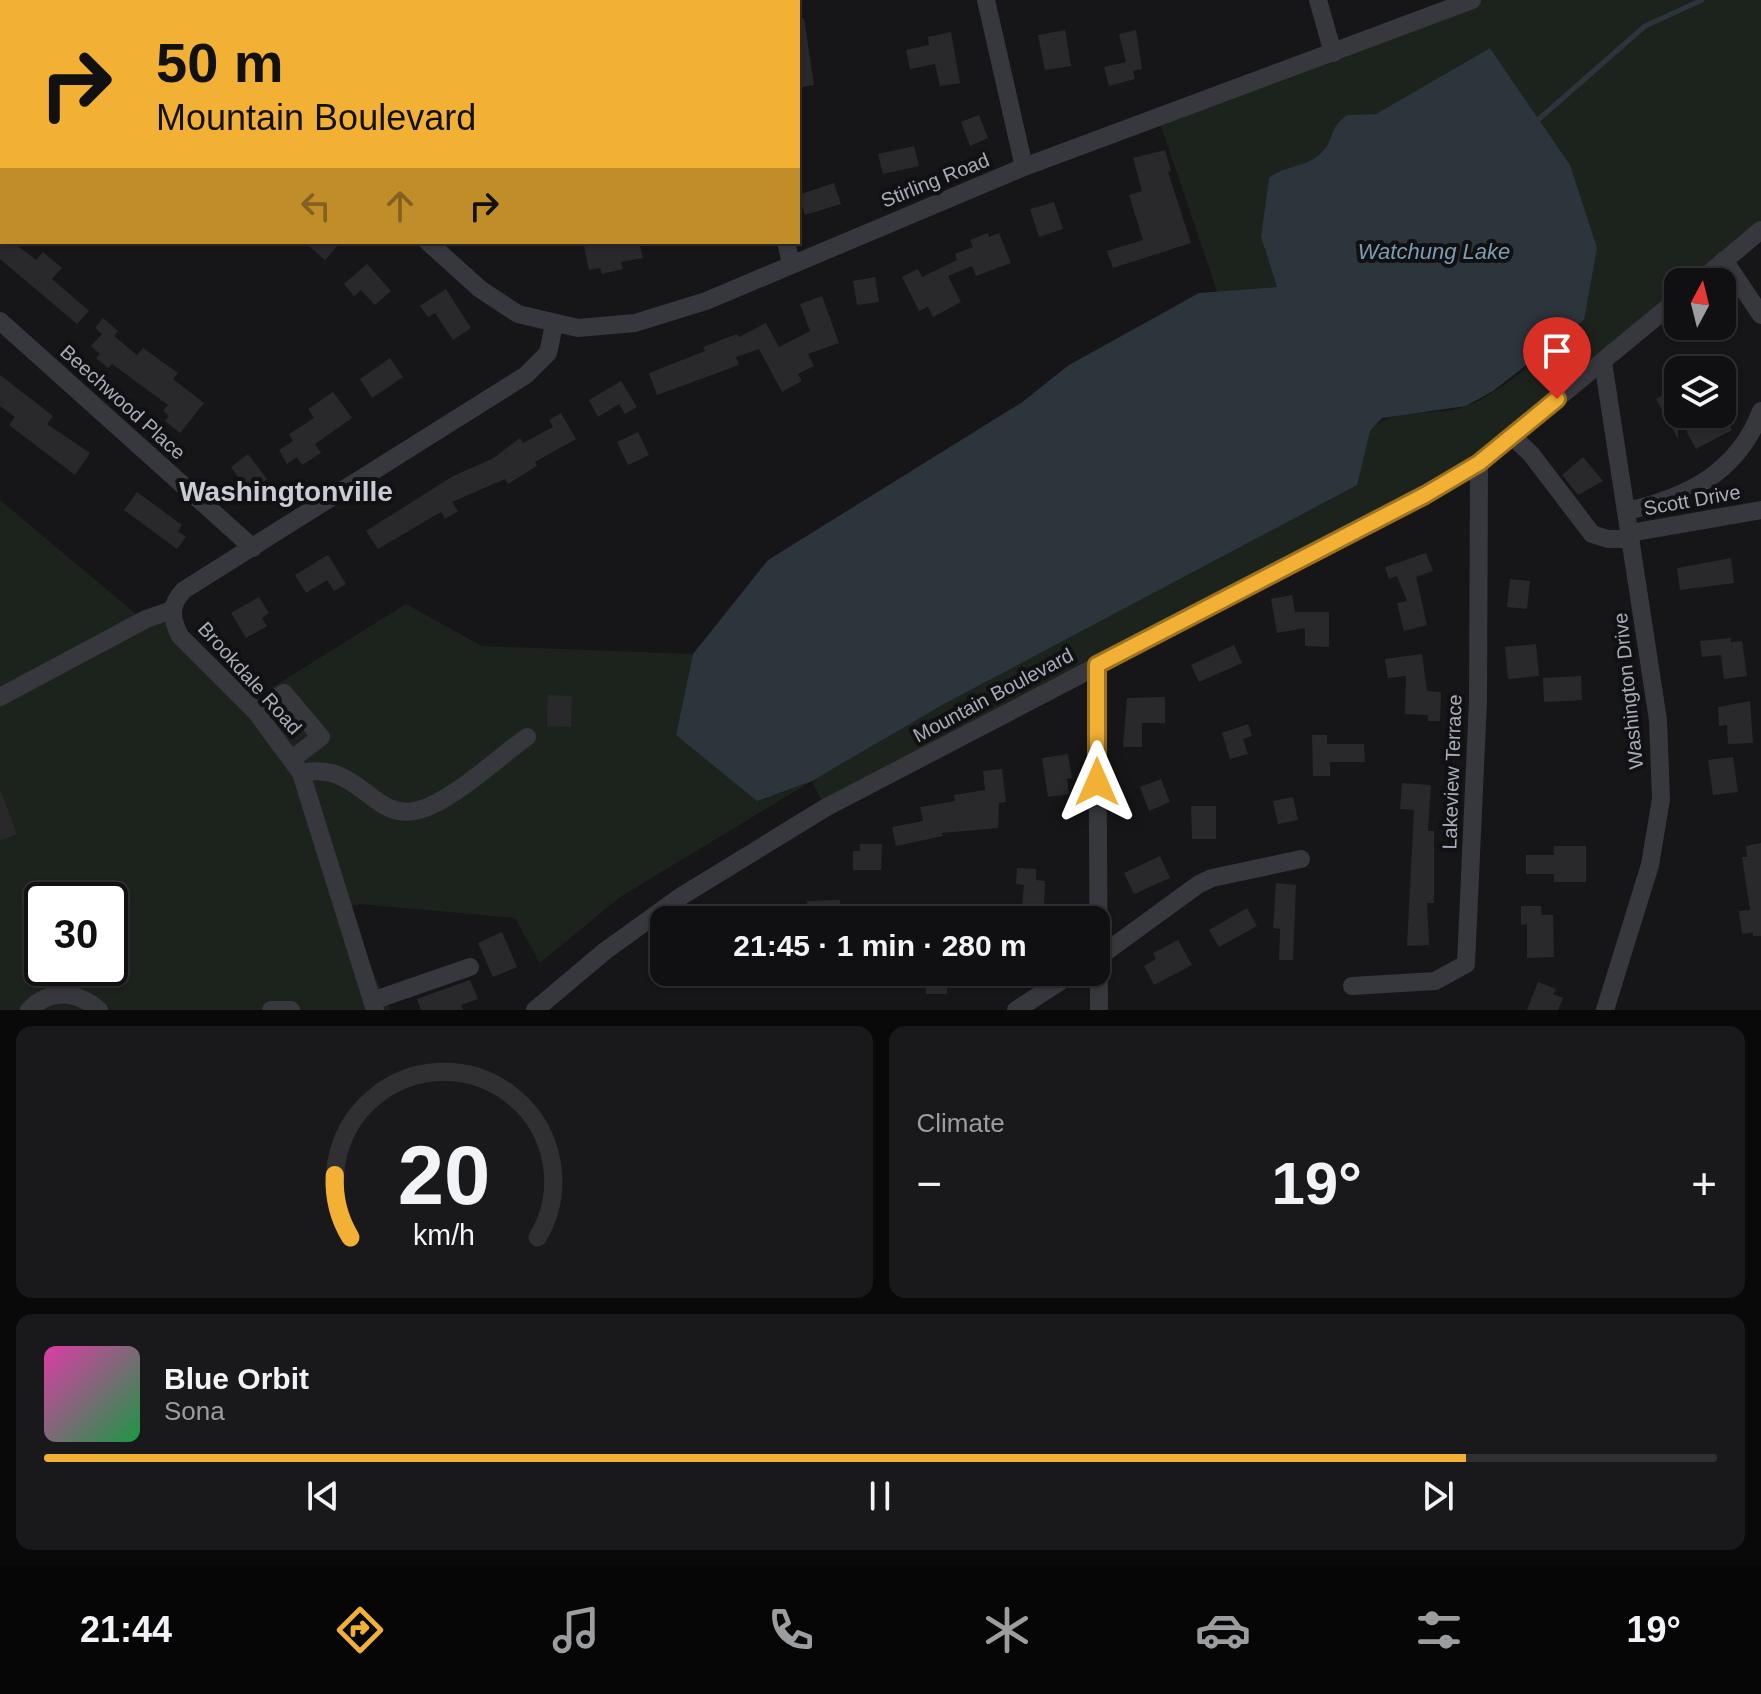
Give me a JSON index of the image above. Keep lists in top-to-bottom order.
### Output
{
  "streets": {
    "street": [
      "Stirling Road",
      "Beechwood Place",
      "Scott Drive",
      "Brookdale Road",
      "Washington Drive",
      "Mountain Boulevard",
      "Lakeview Terrace"
    ]
  },
  "crossings": [
    ["Scott Drive", "Washington Drive"],
    ["Scott Drive", "Mountain Boulevard"],
    ["Washington Drive", "Mountain Boulevard"],
    ["Mountain Boulevard", "Lakeview Terrace"]
  ],
  "districts": ["Washingtonville"],
  "water": ["Watchung Lake"],
  "north": "top",
  "page": {
    "turn": ["50 m", "Mountain Boulevard"],
    "limit": "30",
    "trip": "21:45 · 1 min · 280 m",
    "tile": "Climate",
    "heat": ["−", "19°", "+"],
    "song": ["Blue Orbit", "Sona"],
    "tabs": ["21:44", "19°"],
    "gauge": ["20", "km/h"]
  }
}
